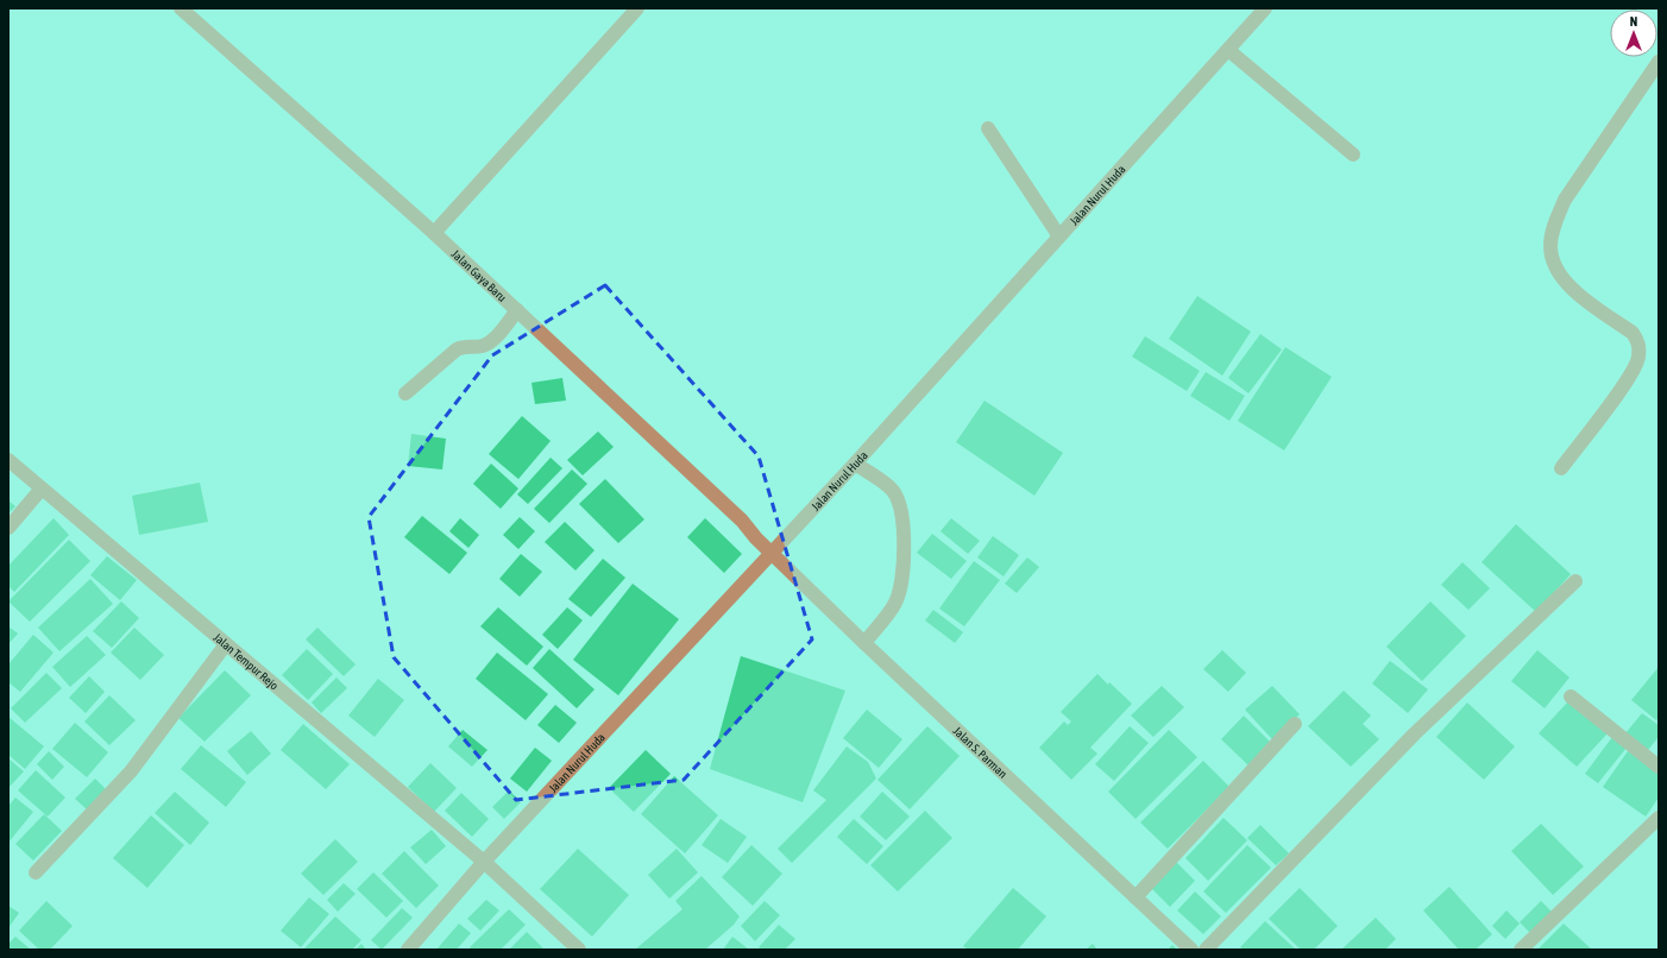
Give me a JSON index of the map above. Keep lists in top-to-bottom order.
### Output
{
  "streets": {
    "street": [
      "Jalan Nurul Huda",
      "Jalan Gaya Baru",
      "Jalan Tempur Rejo",
      "Jalan S. Parman"
    ]
  },
  "crossings": [
    ["Jalan Nurul Huda", "Jalan Gaya Baru"],
    ["Jalan Nurul Huda", "Jalan Tempur Rejo"],
    ["Jalan Nurul Huda", "Jalan S. Parman"],
    ["Jalan Gaya Baru", "Jalan S. Parman"]
  ],
  "north": "top"
}
